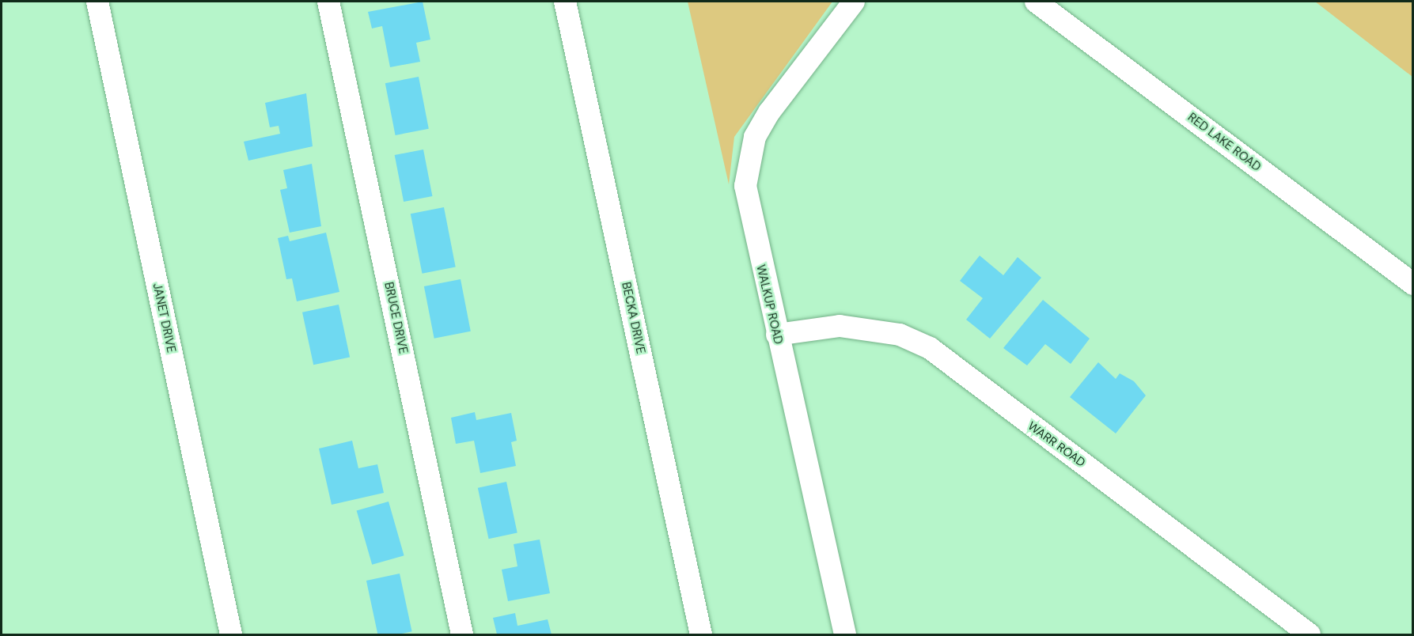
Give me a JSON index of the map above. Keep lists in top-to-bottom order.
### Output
{
  "streets": {
    "street": [
      "RED LAKE ROAD",
      "WALKUP ROAD",
      "JANET DRIVE",
      "BRUCE DRIVE",
      "BECKA DRIVE",
      "WARR ROAD"
    ]
  },
  "crossings": [
    ["WALKUP ROAD", "WARR ROAD"]
  ]
}
